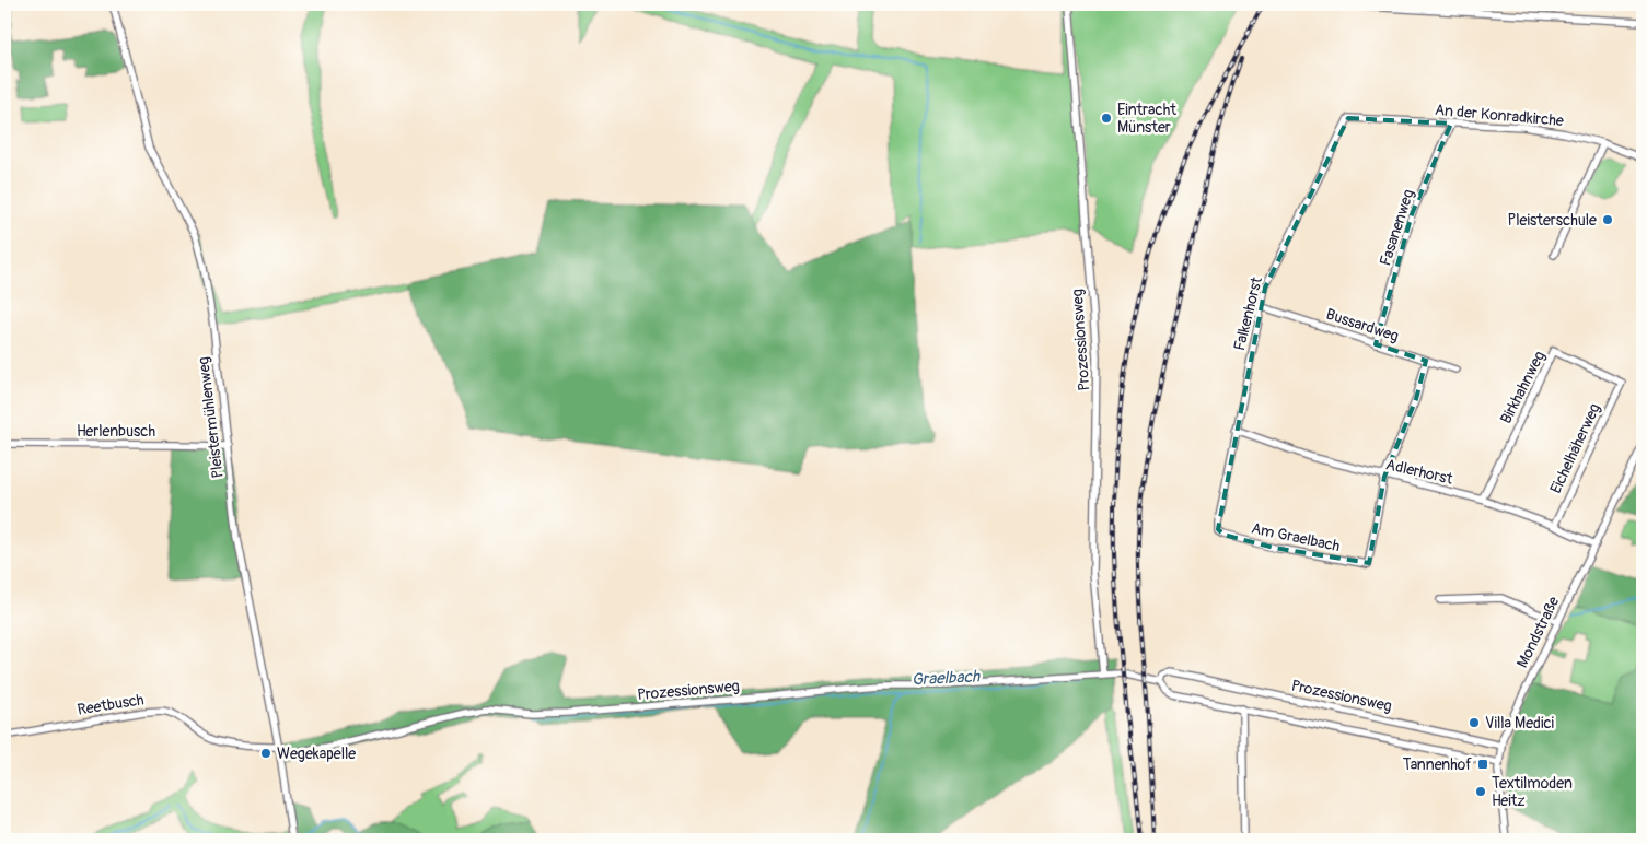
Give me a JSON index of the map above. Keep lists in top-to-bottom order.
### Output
{
  "streets": {
    "street": [
      "An der Konradkirche",
      "Fasanenweg",
      "Falkenhorst",
      "Bussardweg",
      "Prozessionsweg",
      "Birkhahnweg",
      "Pleistermühlenweg",
      "Herlenbusch",
      "Eichelhäherweg",
      "Adlerhorst",
      "Am Graelbach",
      "Mondstraße",
      "Reetbusch"
    ]
  },
  "crossings": [
    ["An der Konradkirche", "Fasanenweg"],
    ["An der Konradkirche", "Falkenhorst"],
    ["Fasanenweg", "Bussardweg"],
    ["Falkenhorst", "Bussardweg"],
    ["Falkenhorst", "Adlerhorst"],
    ["Falkenhorst", "Am Graelbach"],
    ["Prozessionsweg", "Pleistermühlenweg"],
    ["Prozessionsweg", "Mondstraße"],
    ["Birkhahnweg", "Eichelhäherweg"],
    ["Birkhahnweg", "Adlerhorst"],
    ["Pleistermühlenweg", "Herlenbusch"],
    ["Pleistermühlenweg", "Reetbusch"],
    ["Eichelhäherweg", "Adlerhorst"],
    ["Adlerhorst", "Am Graelbach"],
    ["Adlerhorst", "Mondstraße"]
  ],
  "water": ["Graelbach"],
  "places": {
    "other": [
      "Eintracht Münster",
      "Pleisterschule",
      "Villa Medici",
      "Wegekapelle",
      "Textilmoden Heitz"
    ],
    "transit": ["Tannenhof"]
  }
}
